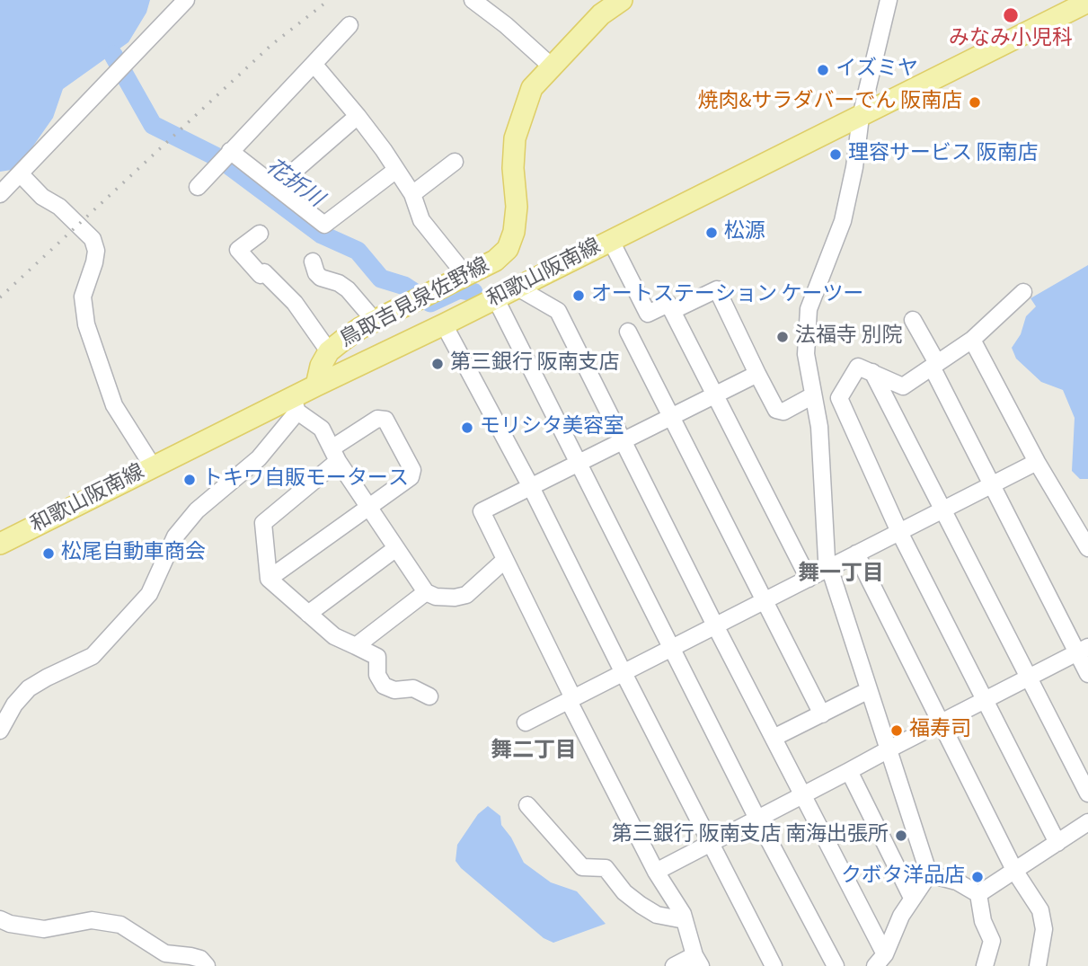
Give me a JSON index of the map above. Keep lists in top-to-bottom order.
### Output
{
  "streets": {
    "main road": ["和歌山阪南線", "鳥取吉見泉佐野線"]
  },
  "crossings": [
    ["和歌山阪南線", "鳥取吉見泉佐野線"]
  ],
  "districts": ["舞一丁目", "舞二丁目"],
  "water": ["花折川"],
  "places": [
    "みなみ小児科",
    "イズミヤ",
    "焼肉&サラダバーでん 阪南店",
    "理容サービス 阪南店",
    "松源",
    "オートステーション ケーツー",
    "法福寺 別院",
    "第三銀行 阪南支店",
    "モリシタ美容室",
    "トキワ自販モータース",
    "松尾自動車商会",
    "福寿司",
    "第三銀行 阪南支店 南海出張所",
    "クボタ洋品店"
  ]
}
